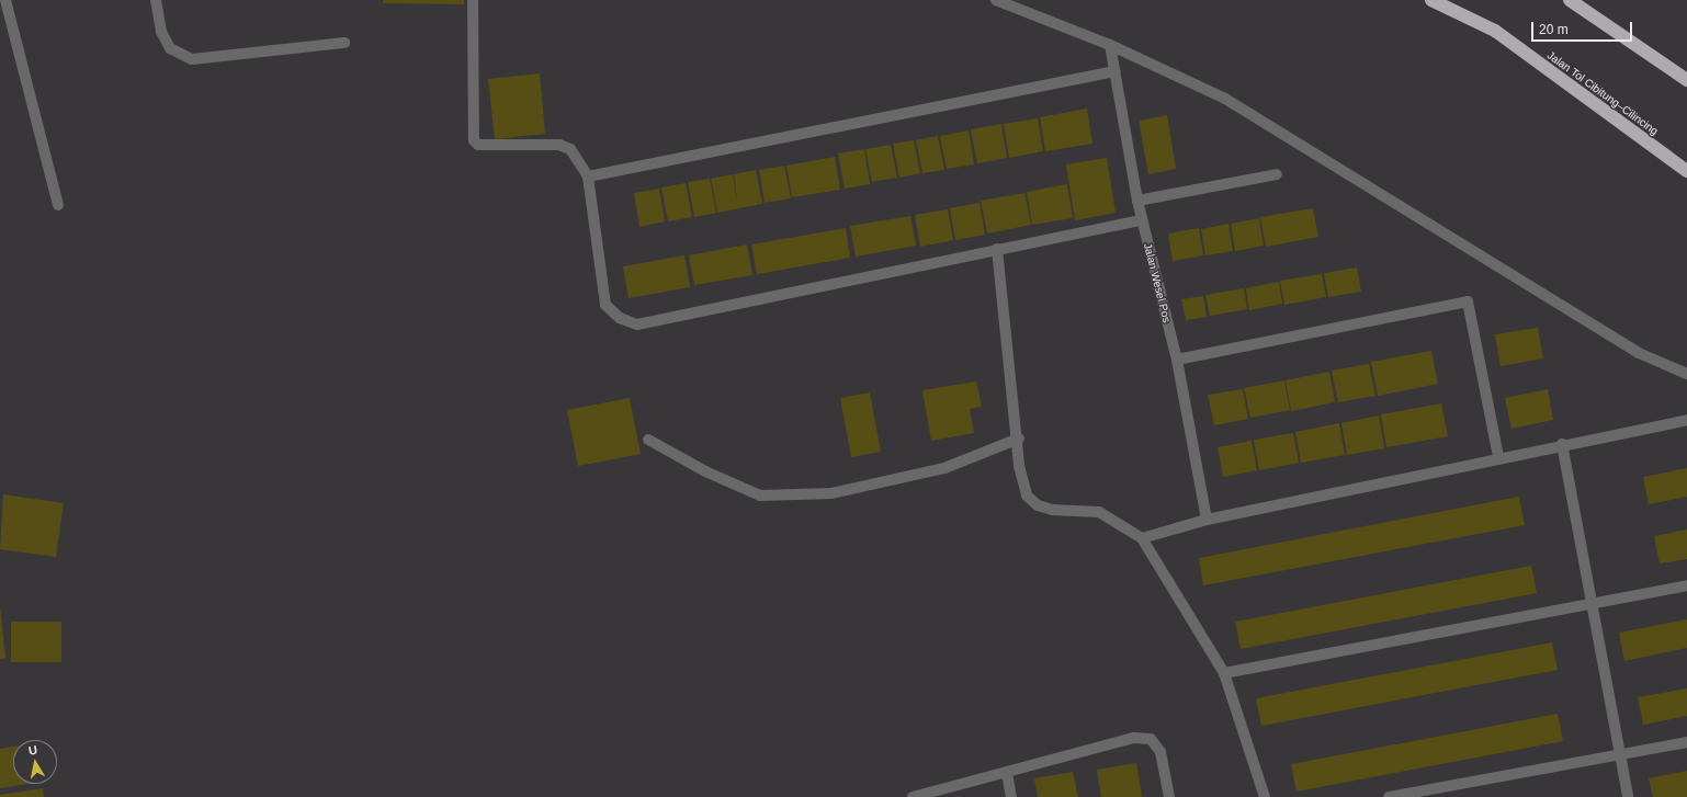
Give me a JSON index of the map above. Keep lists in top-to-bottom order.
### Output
{
  "streets": {
    "highway": ["Jalan Tol Cibitung–Cilincing"],
    "street": ["Jalan Wesel Pos"]
  },
  "scale_bar": "20 m",
  "north": "top"
}
